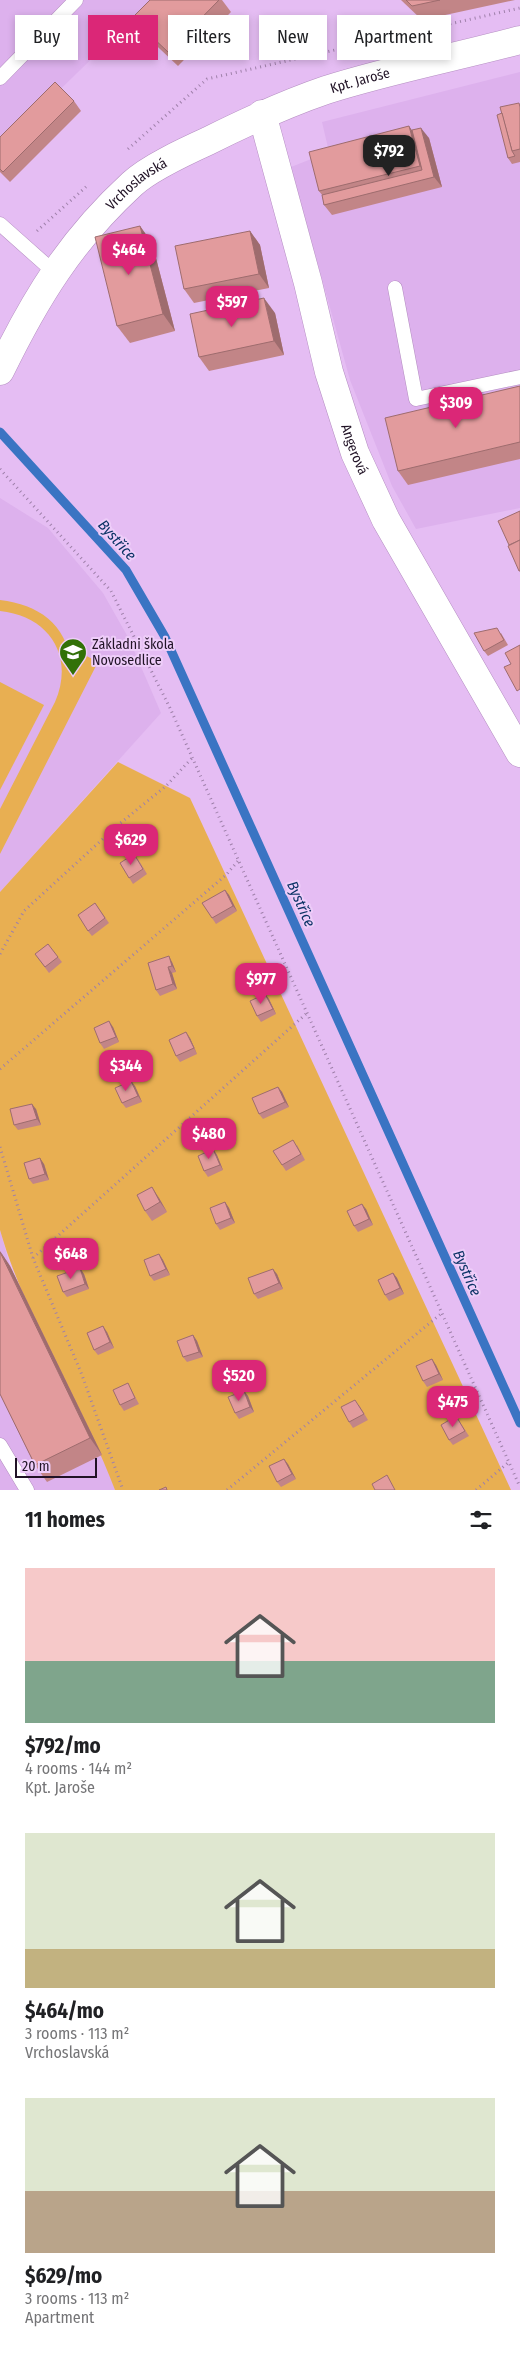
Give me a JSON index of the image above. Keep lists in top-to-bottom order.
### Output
{
  "streets": {
    "street": ["Kpt. Jaroše", "Vrchoslavská", "Angerová"]
  },
  "crossings": [
    ["Kpt. Jaroše", "Vrchoslavská"],
    ["Kpt. Jaroše", "Angerová"],
    ["Vrchoslavská", "Angerová"]
  ],
  "water": ["Bystřice"],
  "places": {
    "school or university": ["Základni škola Novosedlice"]
  },
  "scale_bar": "20 m",
  "page": {
    "chip": [
      "Buy",
      "Rent",
      "Filters",
      "New",
      "Apartment"
    ],
    "price": [
      "$792",
      "$464",
      "$597",
      "$309",
      "$629",
      "$977",
      "$344",
      "$480",
      "$648",
      "$520",
      "$475"
    ],
    "scale": "20 m",
    "heading": "11 homes",
    "list": [
      {
        "name": "$792/mo",
        "note": "4 rooms · 144 m² · Kpt. Jaroše"
      },
      {
        "name": "$464/mo",
        "note": "3 rooms · 113 m² · Vrchoslavská"
      },
      {
        "name": "$629/mo",
        "note": "3 rooms · 113 m² · Apartment"
      }
    ]
  }
}
